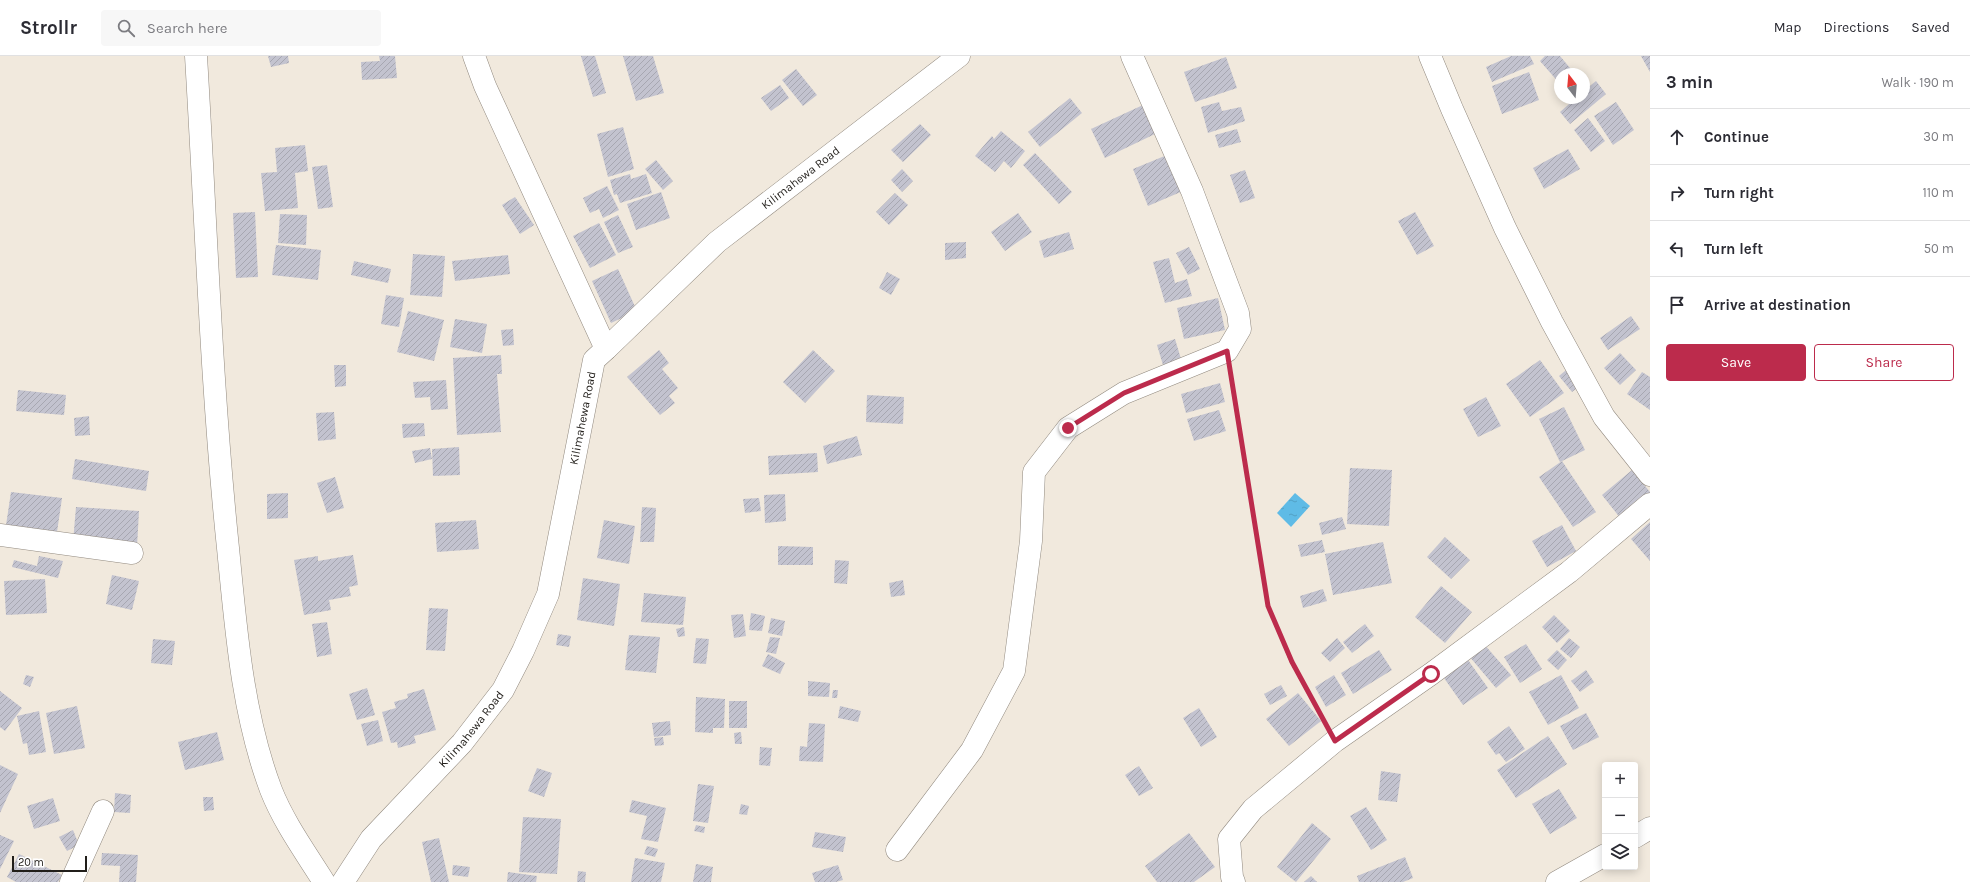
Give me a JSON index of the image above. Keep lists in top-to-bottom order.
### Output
{
  "streets": {
    "street": ["Kilimahewa Road"]
  },
  "scale_bar": "20 m",
  "north": "top",
  "page": {
    "header": "Strollr",
    "search": "Search here",
    "nav": ["Map", "Directions", "Saved"],
    "heading": ["3 min", "Walk · 190 m"],
    "list": [
      ["Continue", "30 m"],
      ["Turn right", "110 m"],
      ["Turn left", "50 m"],
      "Arrive at destination"
    ],
    "buttons": ["Save", "Share"],
    "map_buttons": ["+", "−"],
    "scale": "20 m"
  }
}
